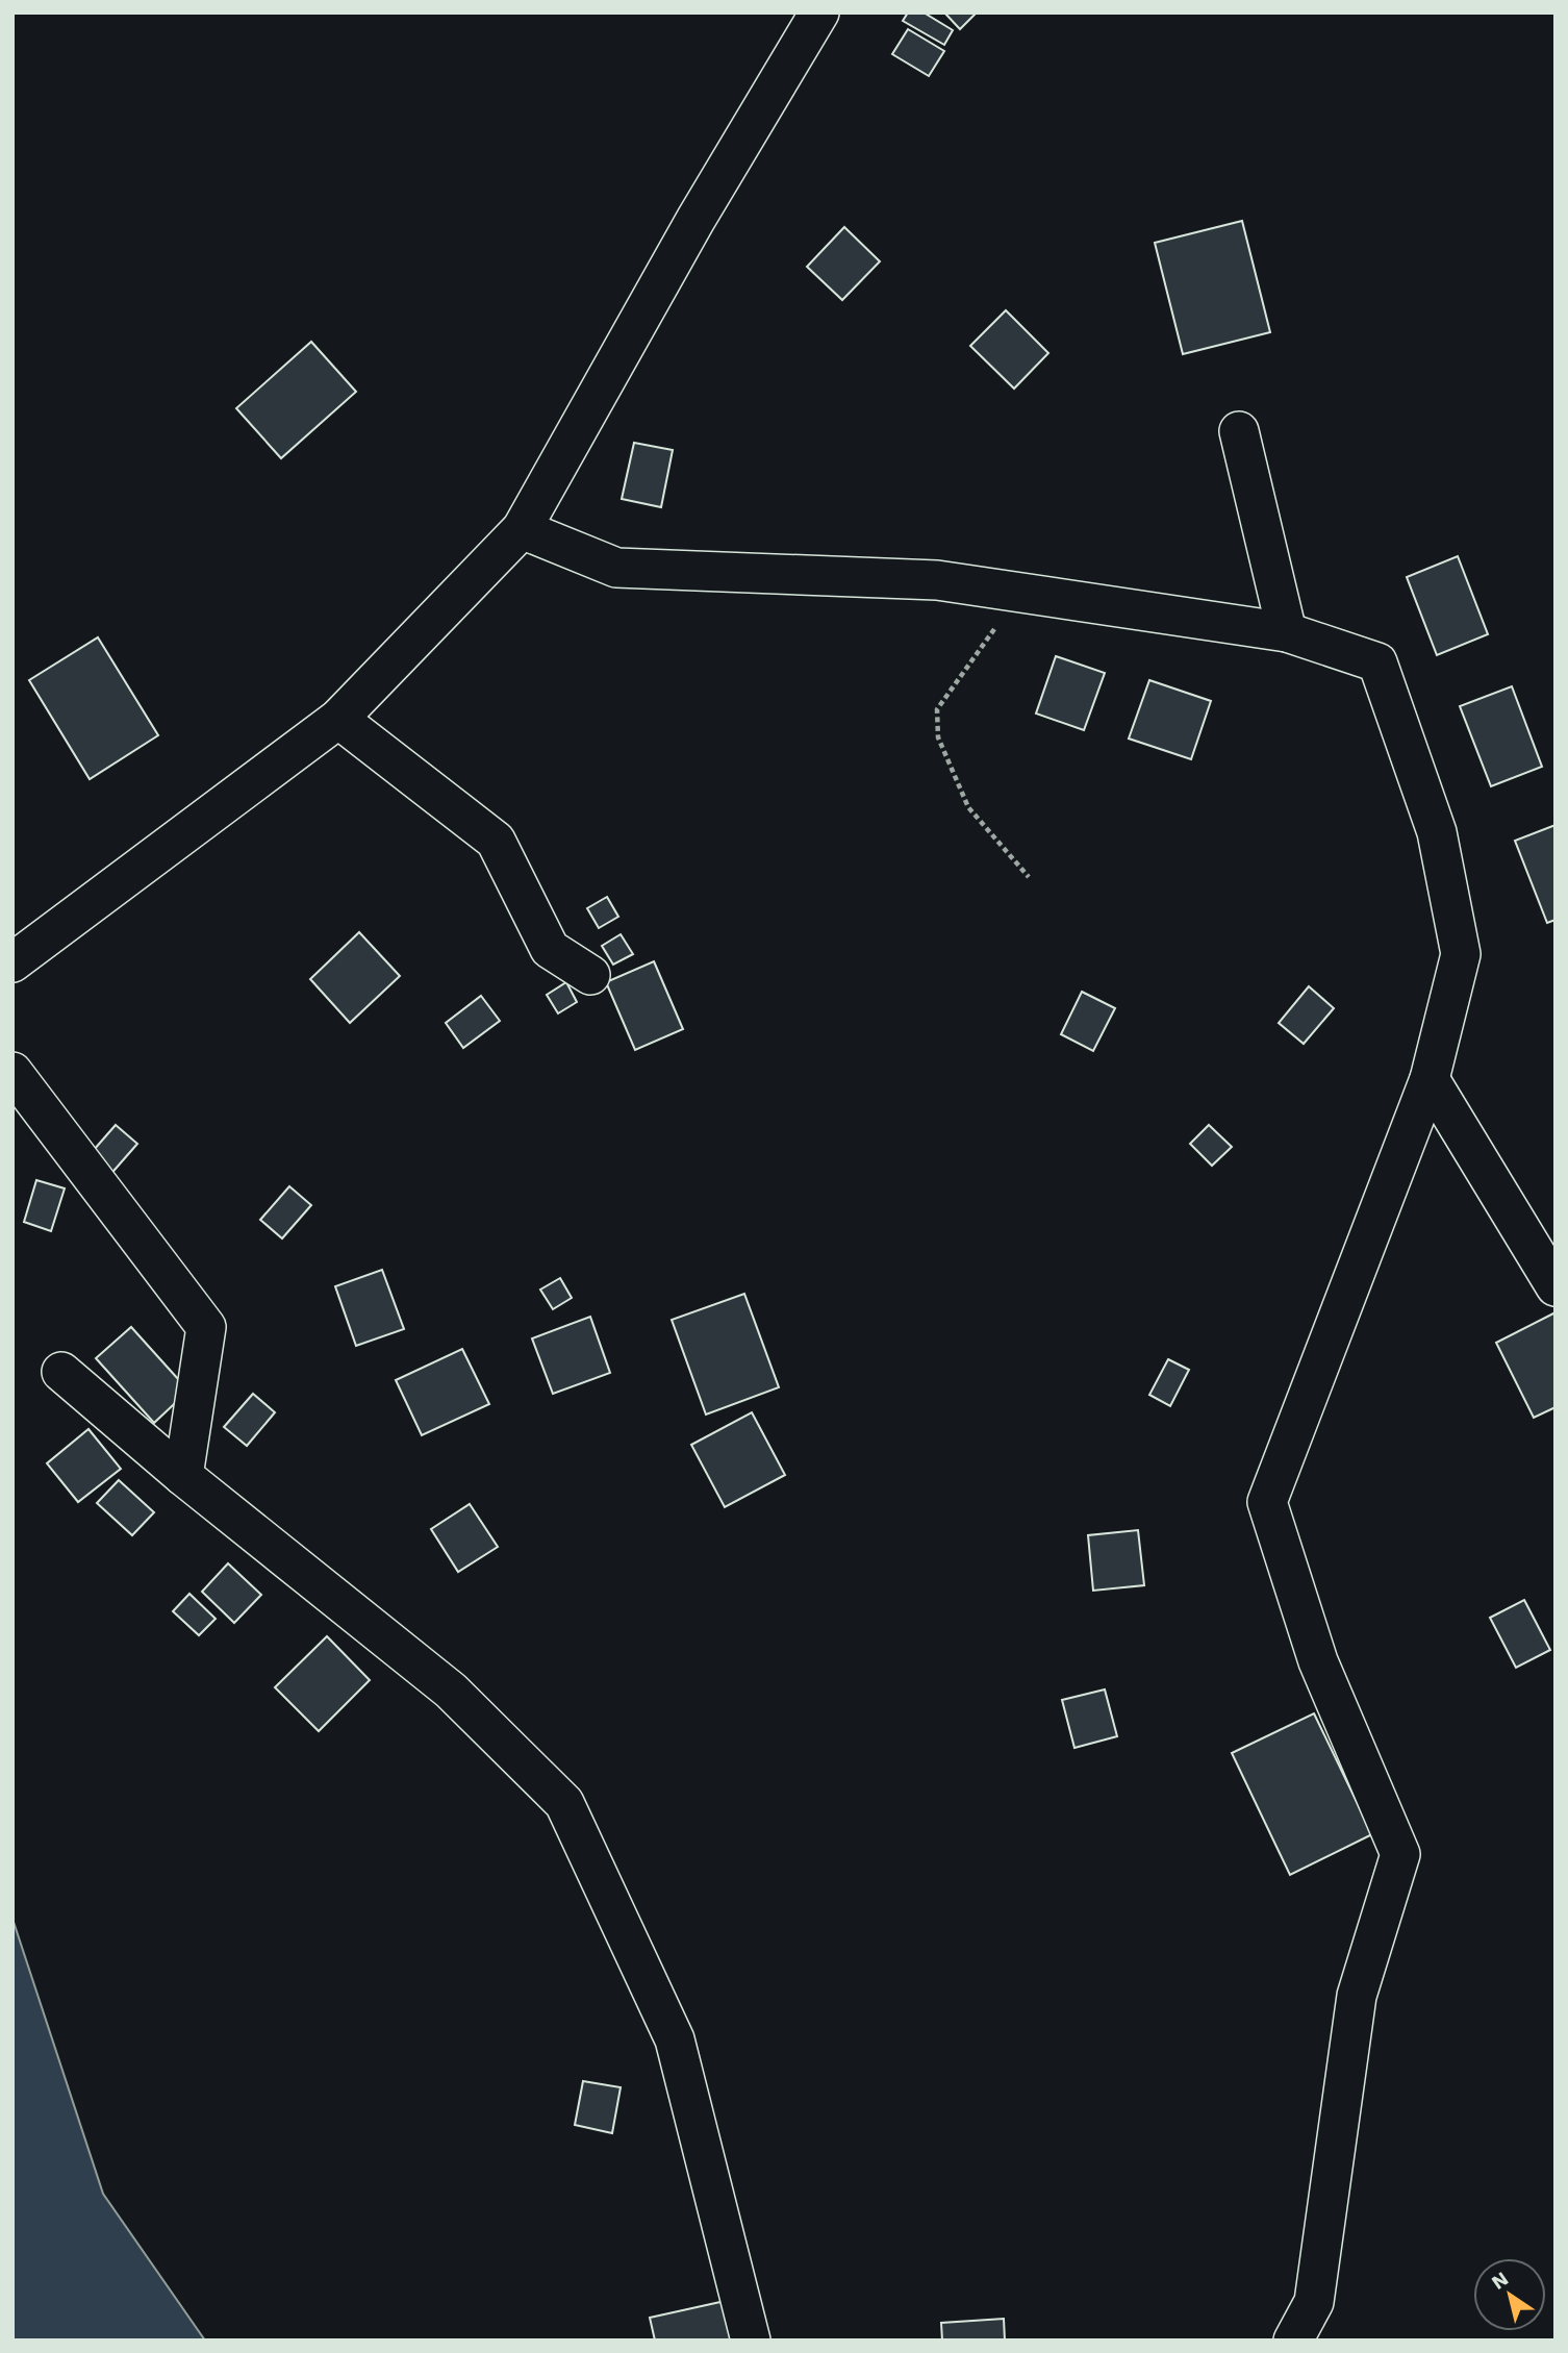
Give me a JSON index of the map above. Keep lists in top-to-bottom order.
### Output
{
  "north": "top left"
}
